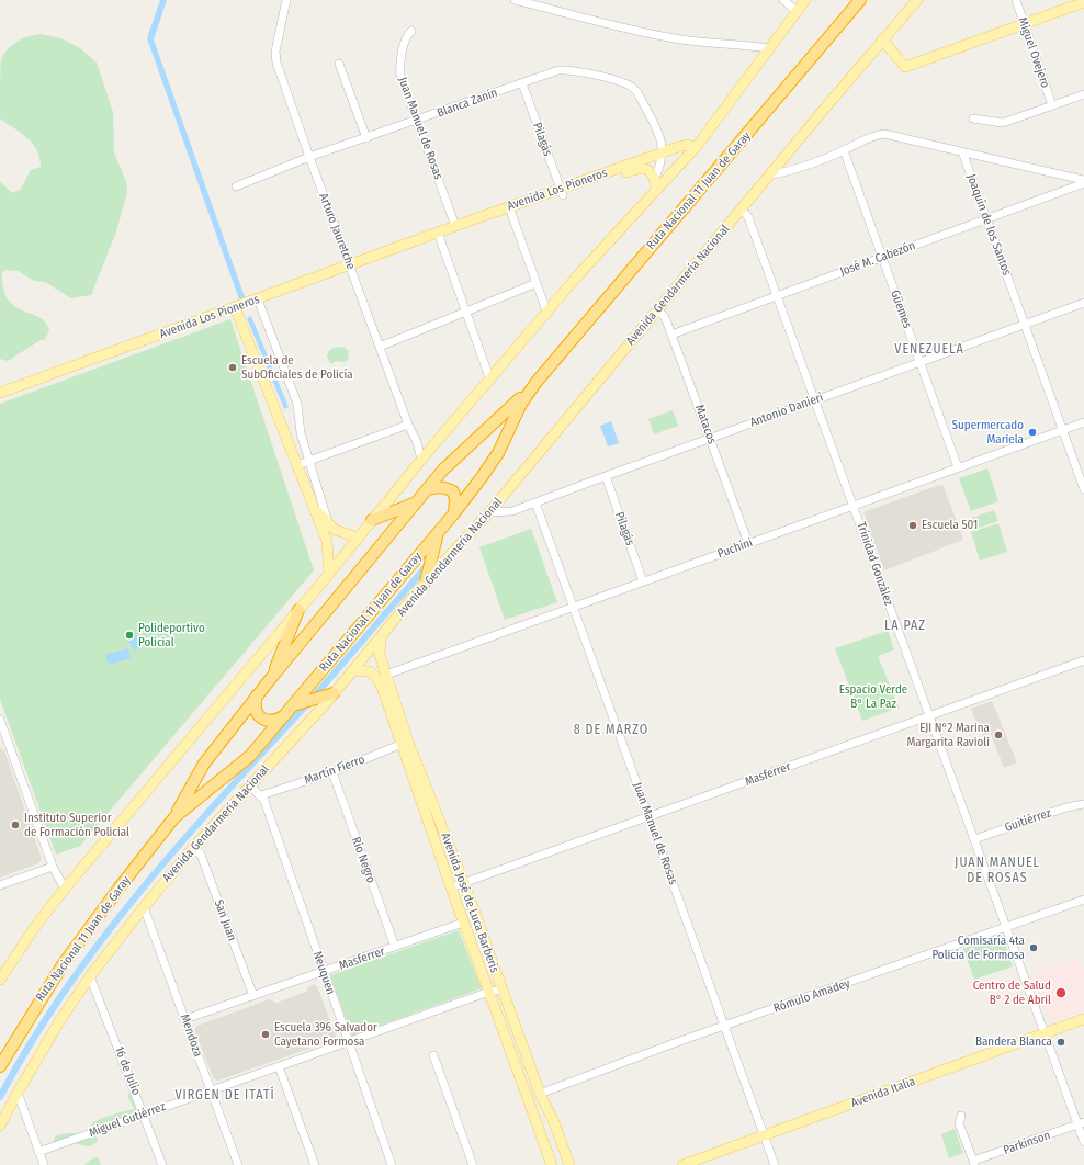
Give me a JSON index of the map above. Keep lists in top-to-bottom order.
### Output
{
  "streets": {
    "highway": ["Ruta Nacional 11 Juan de Garay"],
    "main road": [
      "Avenida Los Pioneros",
      "Avenida Gendarmería Nacional",
      "Avenida José de Luca Barberis",
      "Avenida Italia"
    ],
    "street": [
      "Miguel Ovejero",
      "Blanca Zanín",
      "Juan Manuel de Rosas",
      "Pilagás",
      "Joaquín de los Santos",
      "Arturo Jauretche",
      "José M. Cabezón",
      "Güemes",
      "Antonio Danieri",
      "Matacos",
      "Puchini",
      "Trinidad González",
      "Martín Fierro",
      "Masferrer",
      "Guitiérrez",
      "Río Negro",
      "San Juan",
      "Neuquen",
      "Rómulo Amadey",
      "Mendoza",
      "16 de Julio",
      "Miguel Gutiérrez",
      "Parkinson"
    ]
  },
  "crossings": [
    ["Blanca Zanín", "Juan Manuel de Rosas"],
    ["Blanca Zanín", "Pilagás"],
    ["Blanca Zanín", "Avenida Los Pioneros"],
    ["Blanca Zanín", "Arturo Jauretche"],
    ["Juan Manuel de Rosas", "Avenida Los Pioneros"],
    ["Juan Manuel de Rosas", "Antonio Danieri"],
    ["Juan Manuel de Rosas", "Puchini"],
    ["Juan Manuel de Rosas", "Masferrer"],
    ["Juan Manuel de Rosas", "Rómulo Amadey"],
    ["Juan Manuel de Rosas", "Avenida Italia"],
    ["Pilagás", "Avenida Los Pioneros"],
    ["Pilagás", "Antonio Danieri"],
    ["Pilagás", "Puchini"],
    ["Avenida Los Pioneros", "Arturo Jauretche"],
    ["Joaquín de los Santos", "José M. Cabezón"],
    ["Joaquín de los Santos", "Antonio Danieri"],
    ["Joaquín de los Santos", "Puchini"],
    ["José M. Cabezón", "Güemes"],
    ["José M. Cabezón", "Matacos"],
    ["José M. Cabezón", "Trinidad González"],
    ["Avenida Gendarmería Nacional", "Antonio Danieri"],
    ["Avenida Gendarmería Nacional", "Matacos"],
    ["Avenida Gendarmería Nacional", "Trinidad González"],
    ["Avenida Gendarmería Nacional", "Avenida José de Luca Barberis"],
    ["Avenida Gendarmería Nacional", "San Juan"],
    ["Avenida Gendarmería Nacional", "Neuquen"],
    ["Avenida Gendarmería Nacional", "Mendoza"],
    ["Avenida Gendarmería Nacional", "16 de Julio"],
    ["Güemes", "Antonio Danieri"],
    ["Güemes", "Puchini"],
    ["Antonio Danieri", "Matacos"],
    ["Antonio Danieri", "Trinidad González"],
    ["Matacos", "Puchini"],
    ["Puchini", "Trinidad González"],
    ["Puchini", "Avenida José de Luca Barberis"],
    ["Trinidad González", "Masferrer"],
    ["Trinidad González", "Guitiérrez"],
    ["Trinidad González", "Rómulo Amadey"],
    ["Trinidad González", "Avenida Italia"],
    ["Trinidad González", "Parkinson"],
    ["Martín Fierro", "Río Negro"],
    ["Martín Fierro", "Avenida José de Luca Barberis"],
    ["Martín Fierro", "Neuquen"],
    ["Masferrer", "Río Negro"],
    ["Masferrer", "Avenida José de Luca Barberis"],
    ["Masferrer", "San Juan"],
    ["Masferrer", "Neuquen"],
    ["Masferrer", "Mendoza"],
    ["Avenida José de Luca Barberis", "Rómulo Amadey"],
    ["Avenida José de Luca Barberis", "Miguel Gutiérrez"],
    ["Neuquen", "Miguel Gutiérrez"],
    ["Mendoza", "Miguel Gutiérrez"],
    ["16 de Julio", "Miguel Gutiérrez"]
  ],
  "districts": [
    "VENEZUELA",
    "LA PAZ",
    "8 DE MARZO",
    "JUAN MANUEL DE ROSAS",
    "VIRGEN DE ITATÍ"
  ],
  "parks": ["Espacio Verde B° La Paz"],
  "places": [
    "Escuela de SubOficiales de Policía",
    "Supermercado Mariela",
    "Escuela 501",
    "Polideportivo Policial",
    "EJI N°2 Marina Margarita Ravioli",
    "Instituto Superior de Formación Policial",
    "Comisaría 4ta Policía de Formosa",
    "Centro de Salud B° 2 de Abril",
    "Escuela 396 Salvador Cayetano Formosa",
    "Bandera Blanca"
  ]
}
